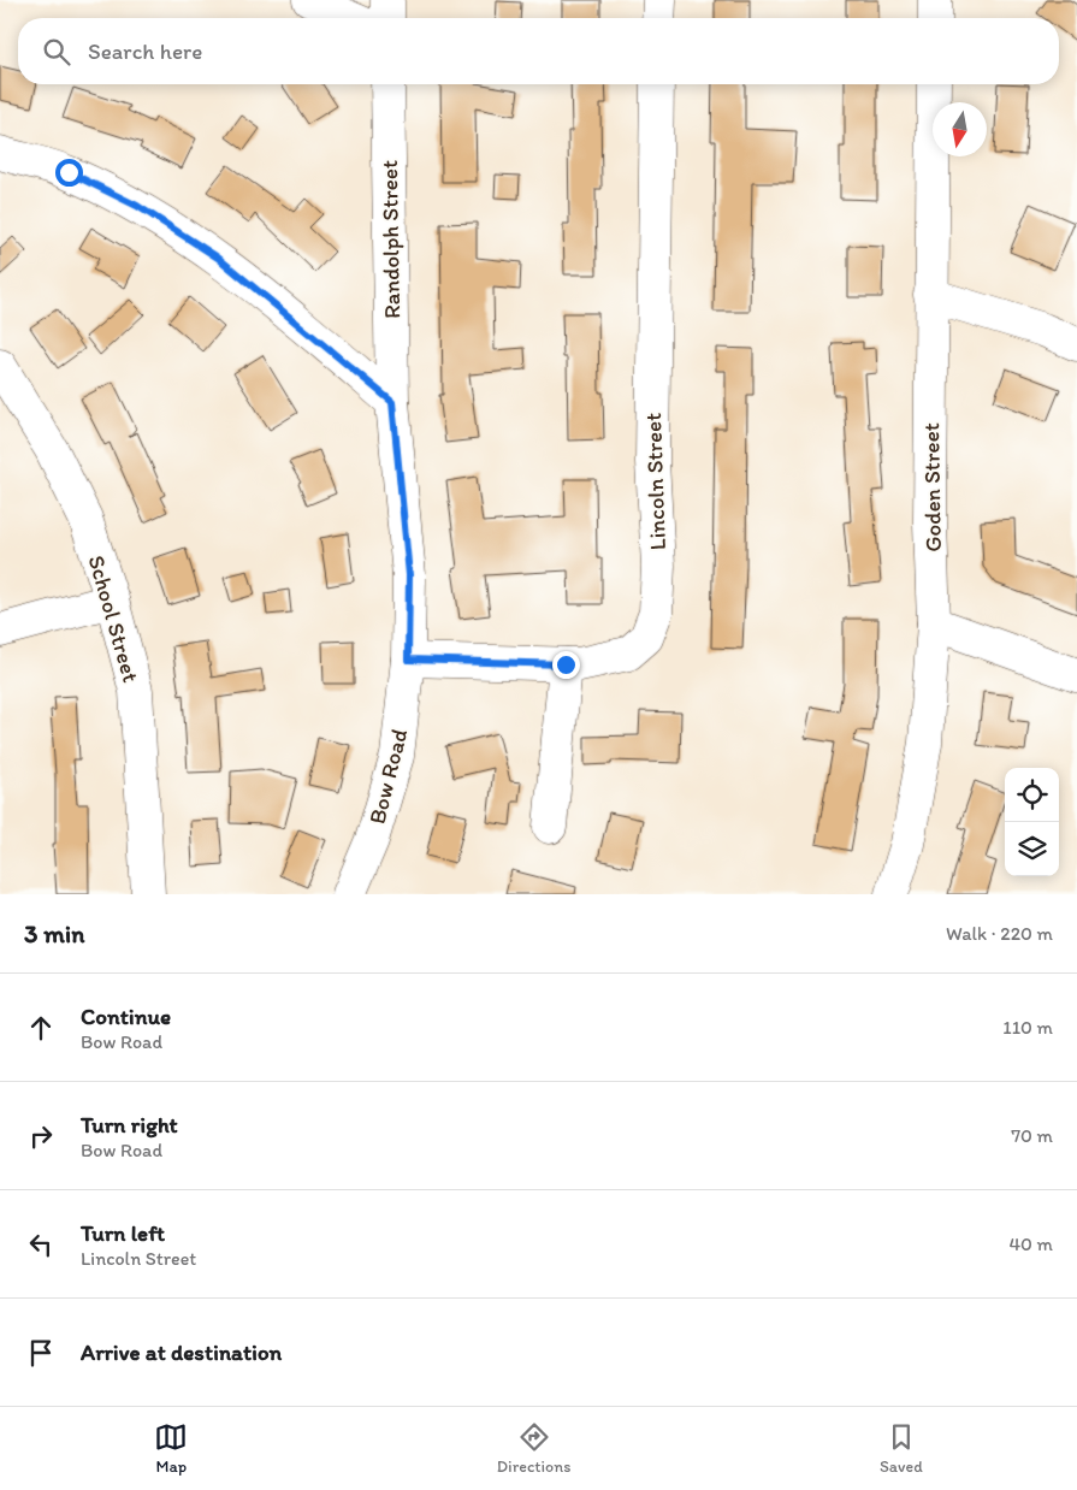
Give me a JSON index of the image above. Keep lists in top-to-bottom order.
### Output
{
  "streets": {
    "street": [
      "Randolph Street",
      "Lincoln Street",
      "Goden Street",
      "School Street",
      "Bow Road"
    ]
  },
  "crossings": [
    ["Randolph Street", "Bow Road"],
    ["Lincoln Street", "Bow Road"]
  ],
  "north": "bottom",
  "page": {
    "search": "Search here",
    "heading": ["3 min", "Walk · 220 m"],
    "list": [
      ["Continue", "Bow Road", "110 m"],
      ["Turn right", "Bow Road", "70 m"],
      ["Turn left", "Lincoln Street", "40 m"],
      "Arrive at destination"
    ],
    "nav": ["Map", "Directions", "Saved"]
  }
}
